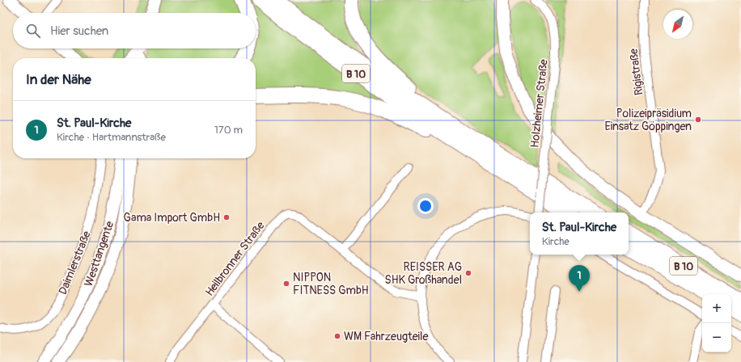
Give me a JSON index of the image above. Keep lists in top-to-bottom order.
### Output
{
  "streets": {
    "highway": ["B 10"],
    "main road": ["Westtangente"],
    "street": [
      "Rigistraße",
      "Holzheimer Straße",
      "Heilbronner Straße",
      "Daimlerstraße"
    ]
  },
  "places": [
    "Polizeipräsidium Einsatz Göppingen",
    "Gama Import GmbH",
    "REISSER AG SHK Großhandel",
    "NIPPON FITNESS GmbH",
    "WM Fahrzeugteile"
  ],
  "north": "bottom left",
  "page": {
    "search": "Hier suchen",
    "heading": "In der Nähe",
    "list": [
      {
        "mark": "1",
        "name": "St. Paul-Kirche",
        "note": "Kirche · Hartmannstraße",
        "value": "170 m"
      }
    ],
    "popup": ["St. Paul-Kirche", "Kirche"],
    "pins": "1",
    "map_buttons": ["+", "−"]
  }
}
